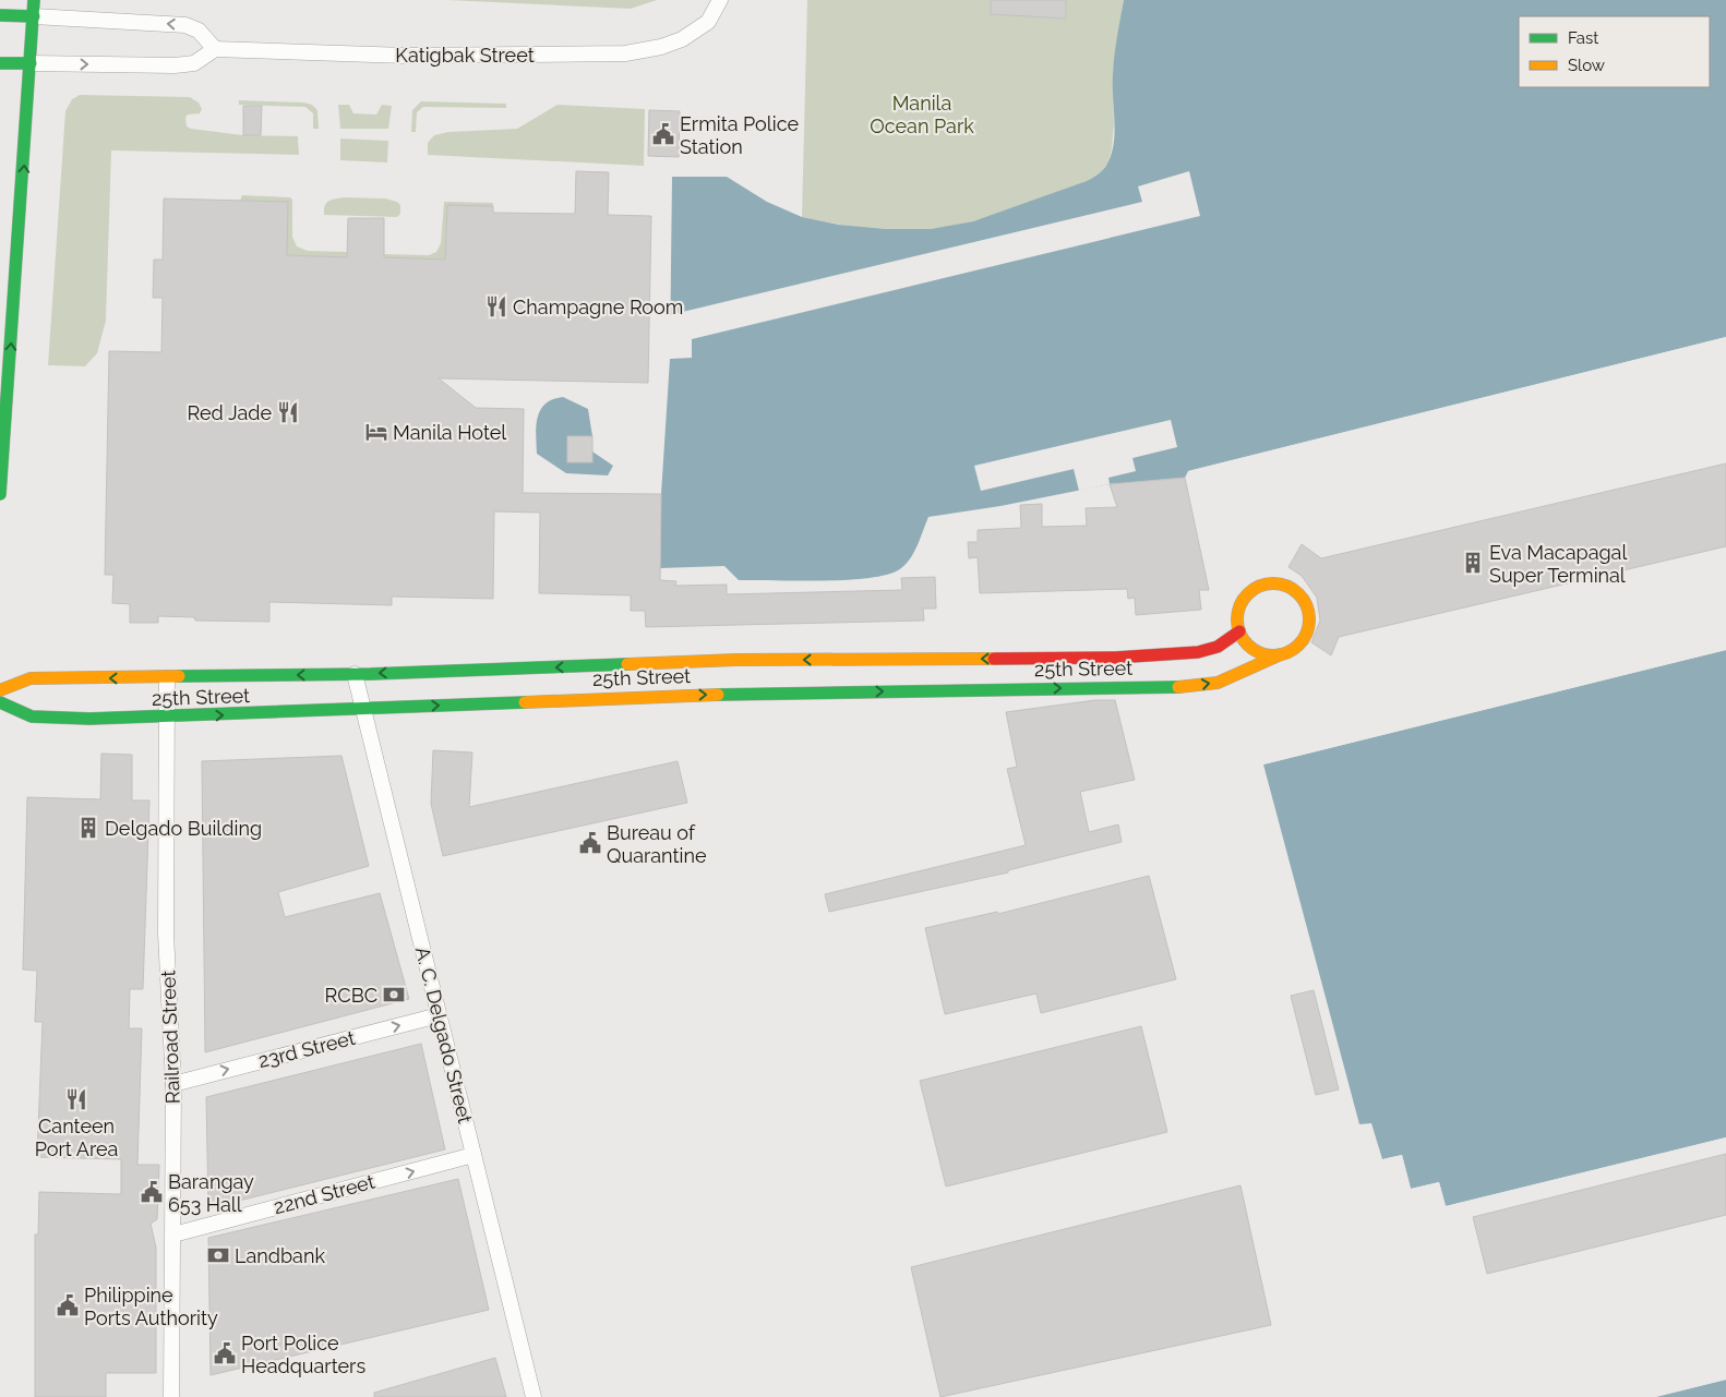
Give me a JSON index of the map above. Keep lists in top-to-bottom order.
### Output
{
  "streets": {
    "main road": ["25th Street"],
    "street": [
      "Katigbak Street",
      "A. C. Delgado Street",
      "Railroad Street",
      "23rd Street",
      "22nd Street"
    ]
  },
  "crossings": [
    ["25th Street", "A. C. Delgado Street"],
    ["25th Street", "Railroad Street"],
    ["A. C. Delgado Street", "23rd Street"],
    ["A. C. Delgado Street", "22nd Street"],
    ["Railroad Street", "23rd Street"],
    ["Railroad Street", "22nd Street"]
  ],
  "one_way": ["23rd Street", "22nd Street"],
  "parks": ["Manila Ocean Park"],
  "places": {
    "public building": [
      "Ermita Police Station",
      "Bureau of Quarantine",
      "Barangay 653 Hall",
      "Philippine Ports Authority",
      "Port Police Headquarters"
    ],
    "restaurant": ["Champagne Room", "Red Jade", "Canteen Port Area"],
    "hotel": ["Manila Hotel"],
    "building": ["Eva Macapagal Super Terminal", "Delgado Building"],
    "bank": ["RCBC", "Landbank"]
  },
  "legend": ["Fast", "Slow"]
}
